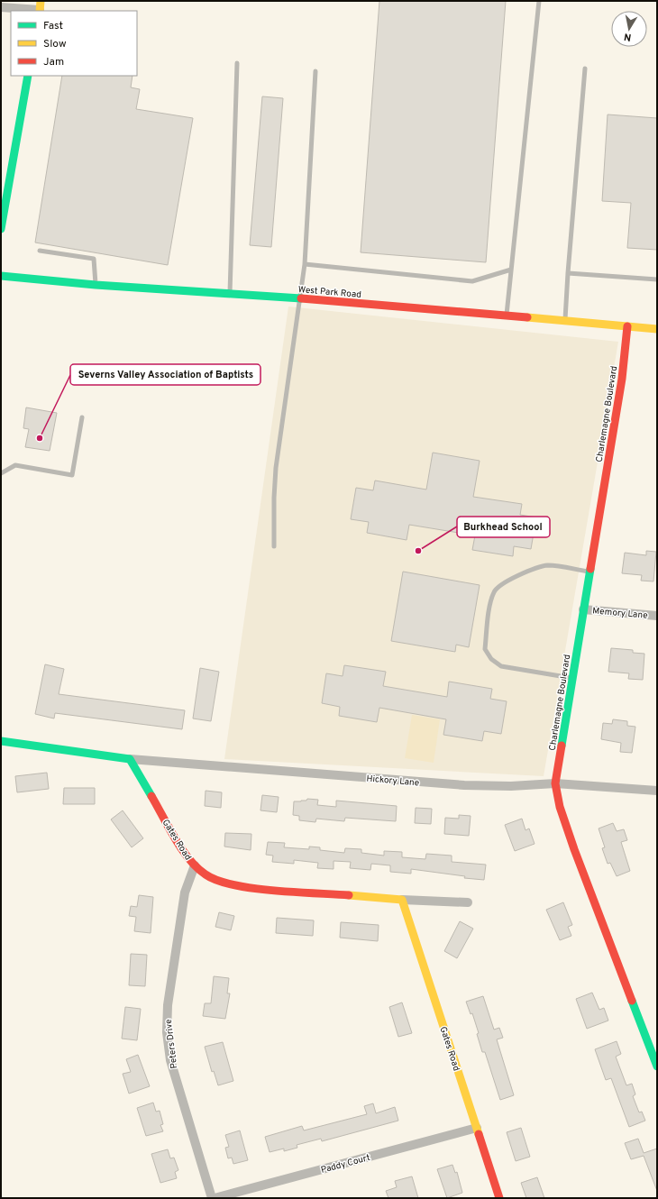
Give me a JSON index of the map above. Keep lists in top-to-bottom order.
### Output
{
  "streets": {
    "street": [
      "West Park Road",
      "Charlemagne Boulevard",
      "Memory Lane",
      "Hickory Lane",
      "Gates Road",
      "Peters Drive",
      "Paddy Court"
    ]
  },
  "crossings": [
    ["West Park Road", "Charlemagne Boulevard"],
    ["Charlemagne Boulevard", "Memory Lane"],
    ["Charlemagne Boulevard", "Hickory Lane"],
    ["Hickory Lane", "Gates Road"],
    ["Gates Road", "Peters Drive"],
    ["Gates Road", "Paddy Court"],
    ["Peters Drive", "Paddy Court"]
  ],
  "places": ["Severns Valley Association of Baptists", "Burkhead School"],
  "legend": ["Fast", "Slow", "Jam"],
  "north": "bottom"
}
